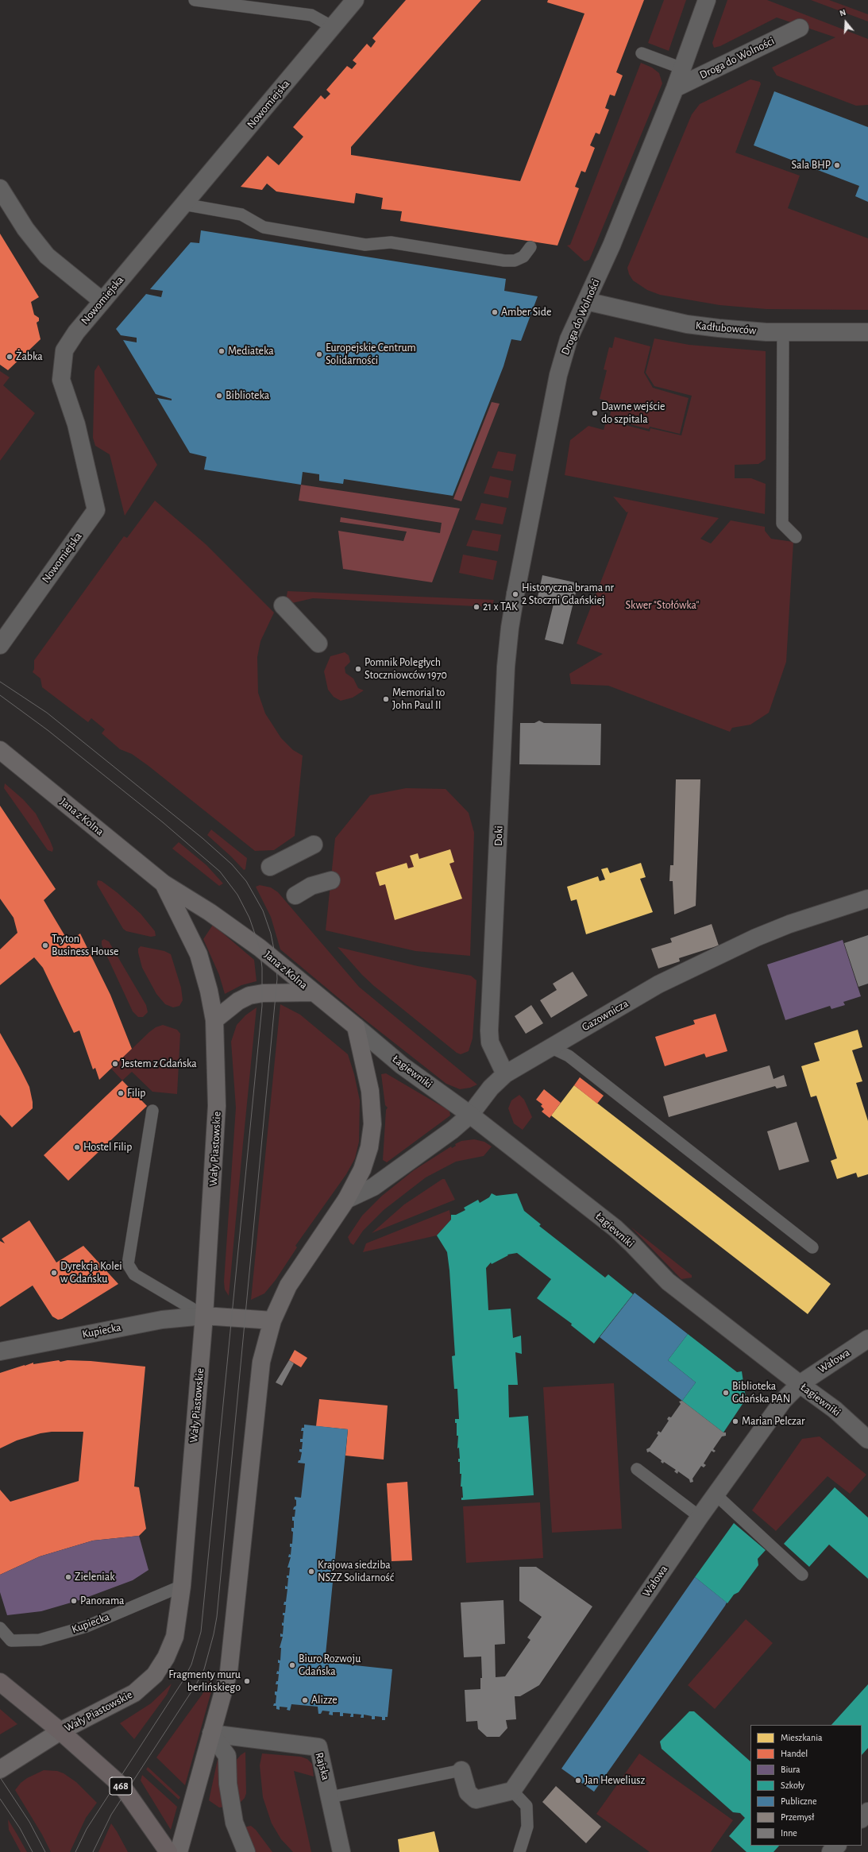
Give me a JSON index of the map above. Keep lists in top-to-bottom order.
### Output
{
  "streets": {
    "main road": ["Jana z Kolna", "Wały Piastowskie", "468"],
    "street": [
      "Droga do Wolności",
      "Nowomiejska",
      "Kadłubowców",
      "Doki",
      "Gazownicza",
      "Łagiewniki",
      "Kupiecka",
      "Wałowa",
      "Rajska"
    ]
  },
  "crossings": [
    ["Droga do Wolności", "Kadłubowców"],
    ["Droga do Wolności", "Doki"],
    ["Jana z Kolna", "Wały Piastowskie"],
    ["Doki", "Gazownicza"],
    ["Gazownicza", "Łagiewniki"],
    ["Łagiewniki", "Wałowa"],
    ["Wały Piastowskie", "Kupiecka"],
    ["Wały Piastowskie", "468"]
  ],
  "parks": ["Skwer \"Stołówka\""],
  "places": [
    "Sala BHP",
    "Amber Side",
    "Mediateka",
    "Europejskie Centrum Solidarności",
    "Żabka",
    "Biblioteka",
    "Dawne wejście do szpitala",
    "Historyczna brama nr 2 Stoczni Gdańskiej",
    "21 x TAK",
    "Pomnik Poległych Stoczniowców 1970",
    "Memorial to John Paul II",
    "Tryton Business House",
    "Jestem z Gdańska",
    "Filip",
    "Hostel Filip",
    "Dyrekcja Kolei w Gdańsku",
    "Biblioteka Gdańska PAN",
    "Marian Pelczar",
    "Krajowa siedziba NSZZ Solidarność",
    "Zieleniak",
    "Panorama",
    "Biuro Rozwoju Gdańska",
    "Fragmenty muru berlińskiego",
    "Alizze",
    "Jan Heweliusz"
  ],
  "legend": [
    "Mieszkania",
    "Handel",
    "Biura",
    "Szkoły",
    "Publiczne",
    "Przemysł",
    "Inne"
  ],
  "north": "top"
}
